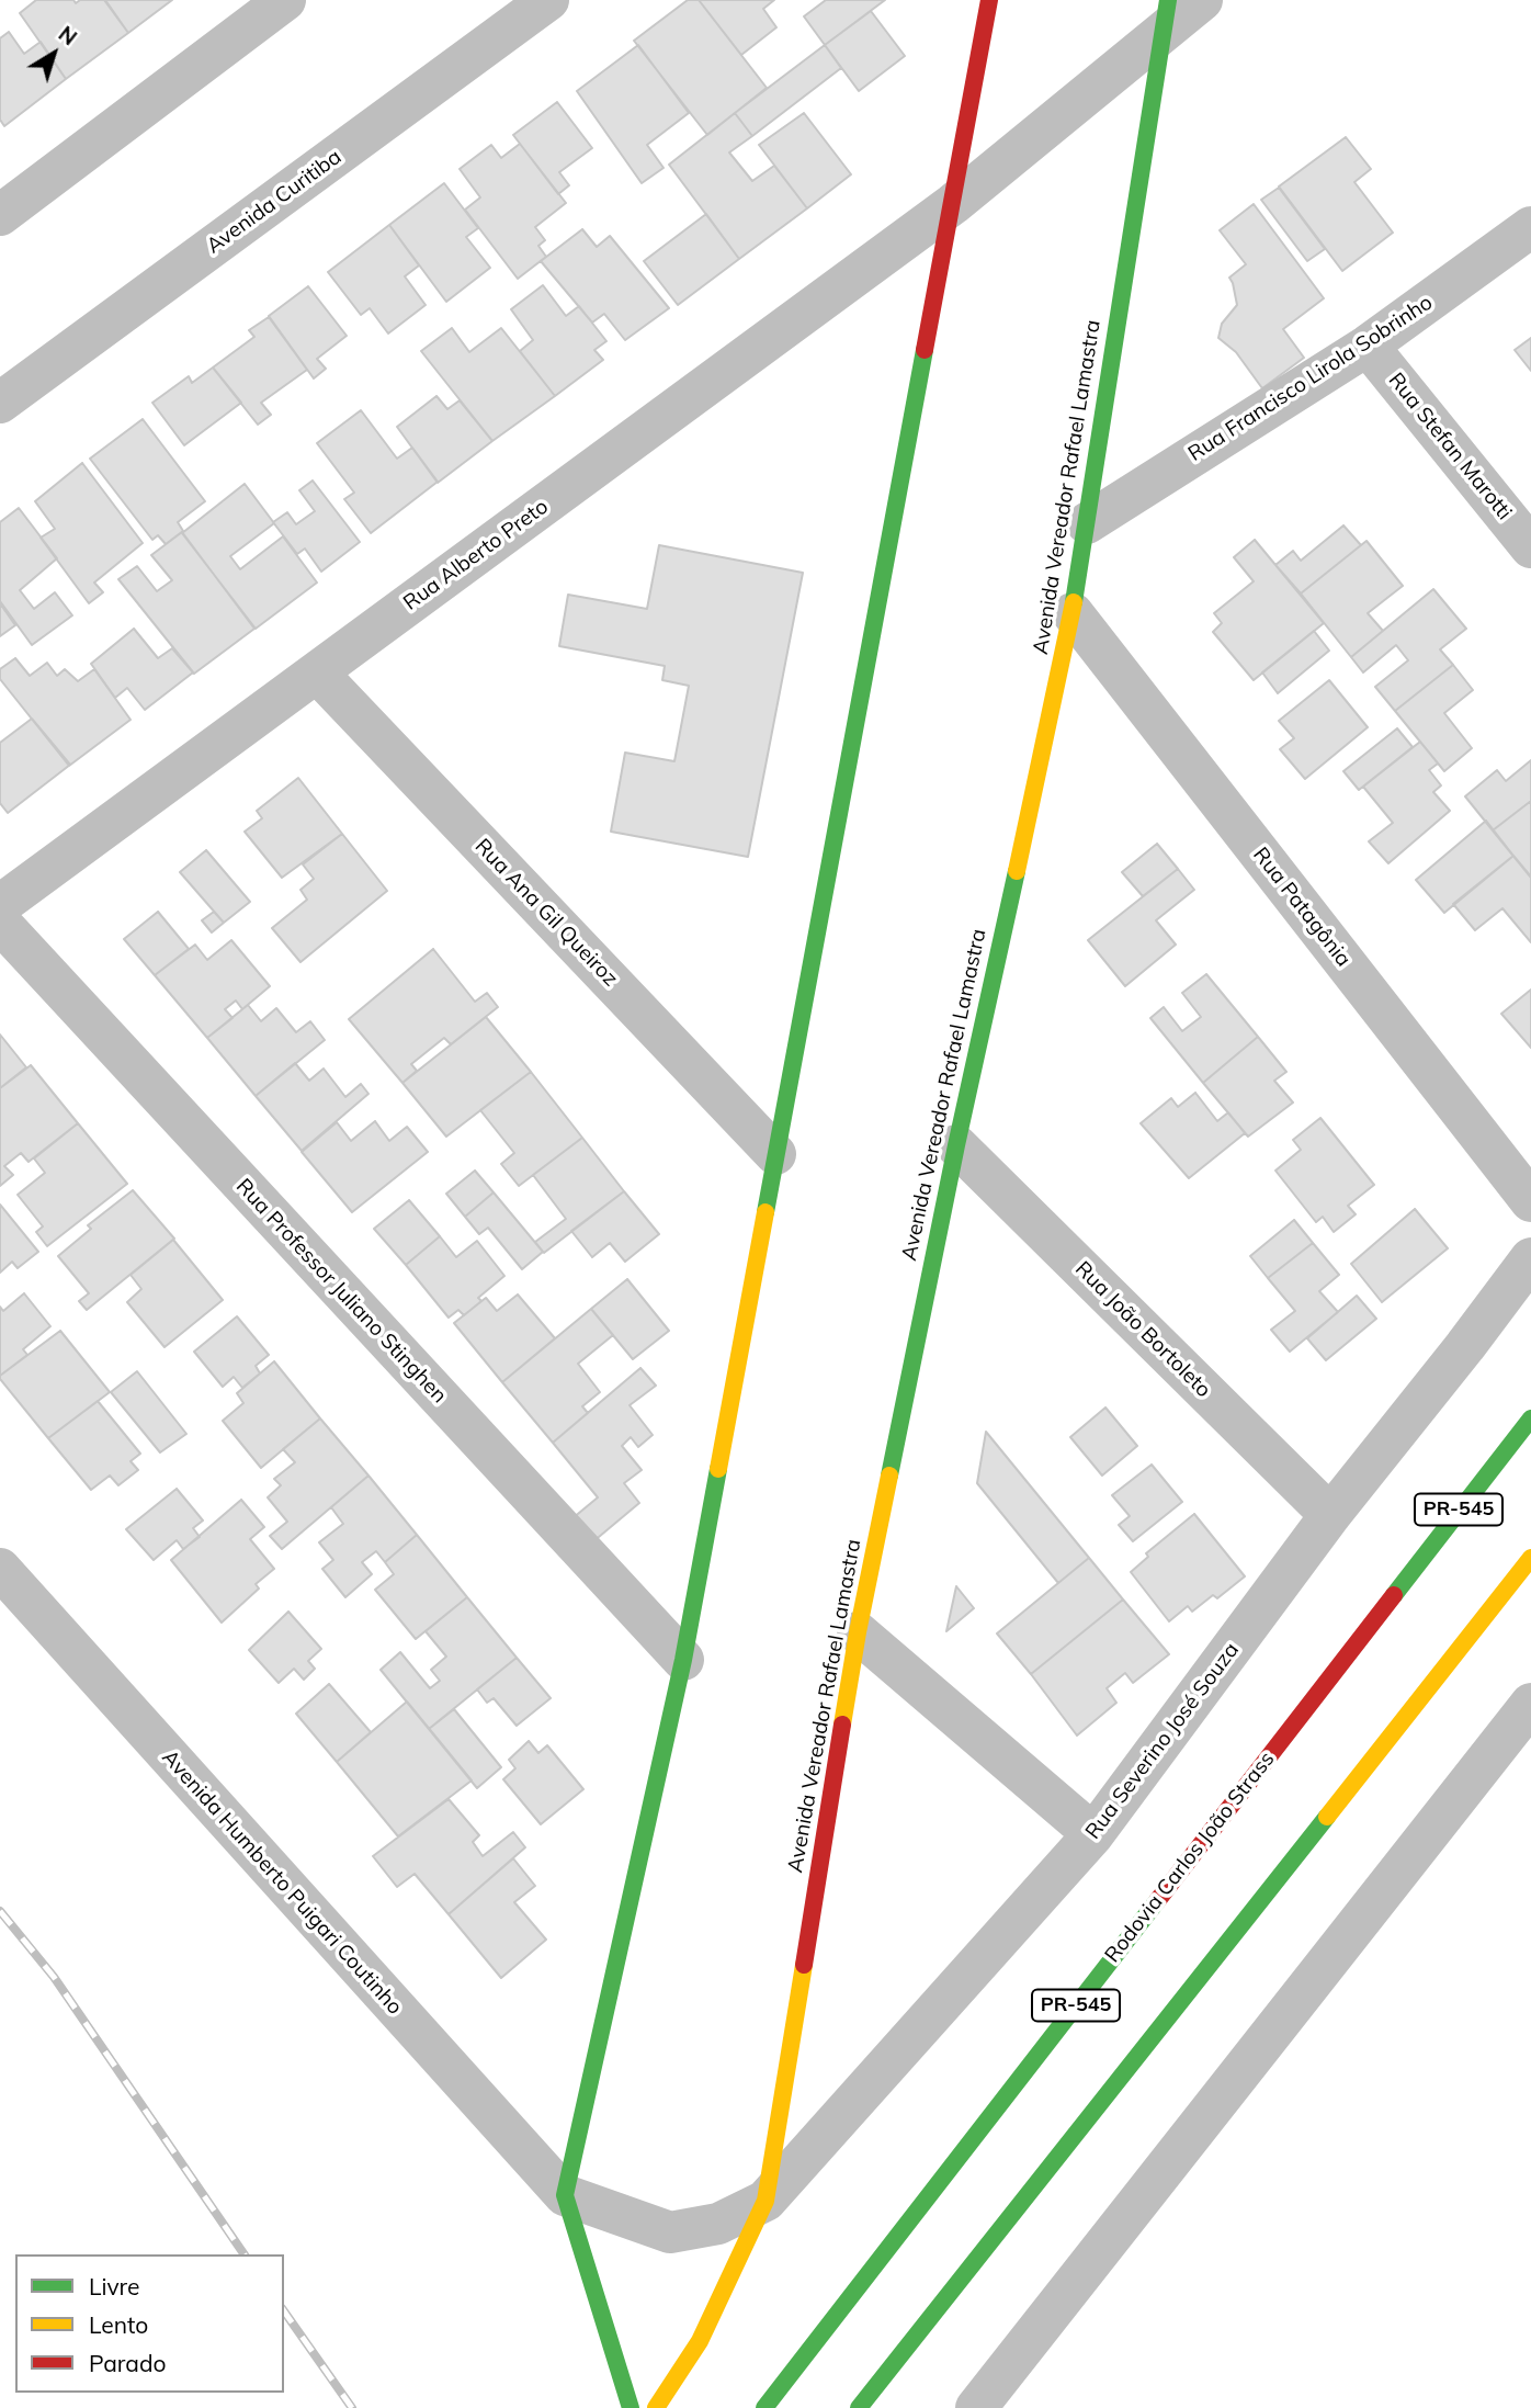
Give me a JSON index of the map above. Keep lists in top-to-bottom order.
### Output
{
  "streets": {
    "main road": ["Avenida Vereador Rafael Lamastra", "PR-545", "Rodovia Carlos João Strass"],
    "street": [
      "Avenida Curitiba",
      "Rua Francisco Lirola Sobrinho",
      "Rua Stefan Marotti",
      "Rua Alberto Preto",
      "Rua Patagônia",
      "Rua Ana Gil Queiroz",
      "Rua Professor Juliano Stinghen",
      "Rua João Bortoleto",
      "Rua Severino José Souza",
      "Avenida Humberto Puigari Coutinho"
    ]
  },
  "crossings": [
    ["Rua Francisco Lirola Sobrinho", "Rua Stefan Marotti"],
    ["Rua Francisco Lirola Sobrinho", "Avenida Vereador Rafael Lamastra"],
    ["Avenida Vereador Rafael Lamastra", "Rua Alberto Preto"],
    ["Avenida Vereador Rafael Lamastra", "Rua Patagônia"],
    ["Avenida Vereador Rafael Lamastra", "Rua João Bortoleto"],
    ["Avenida Vereador Rafael Lamastra", "Rua Severino José Souza"],
    ["Rua Alberto Preto", "Rua Ana Gil Queiroz"],
    ["Rua João Bortoleto", "Rua Severino José Souza"]
  ],
  "legend": ["Livre", "Lento", "Parado"],
  "north": "top right"
}
